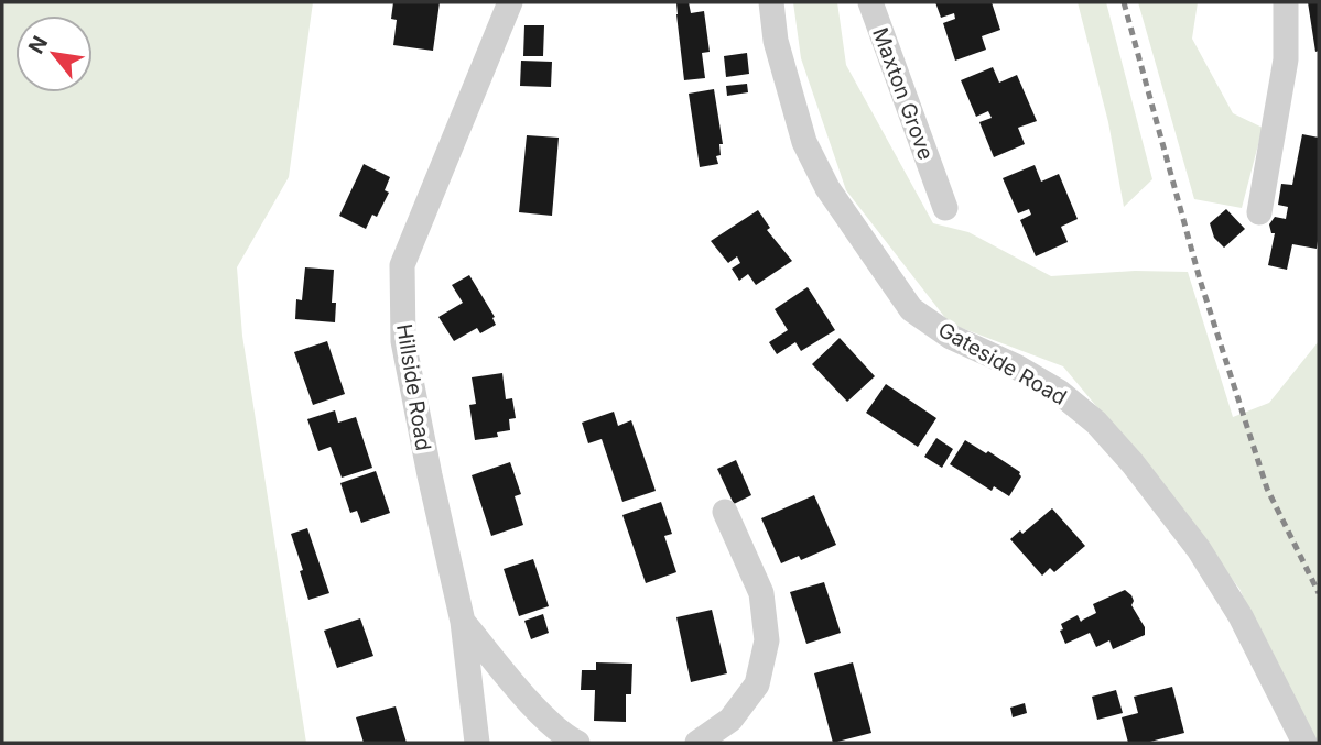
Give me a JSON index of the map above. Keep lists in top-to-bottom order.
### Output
{
  "streets": {
    "street": ["Maxton Grove", "Gateside Road", "Hillside Road"]
  },
  "north": "top left"
}
